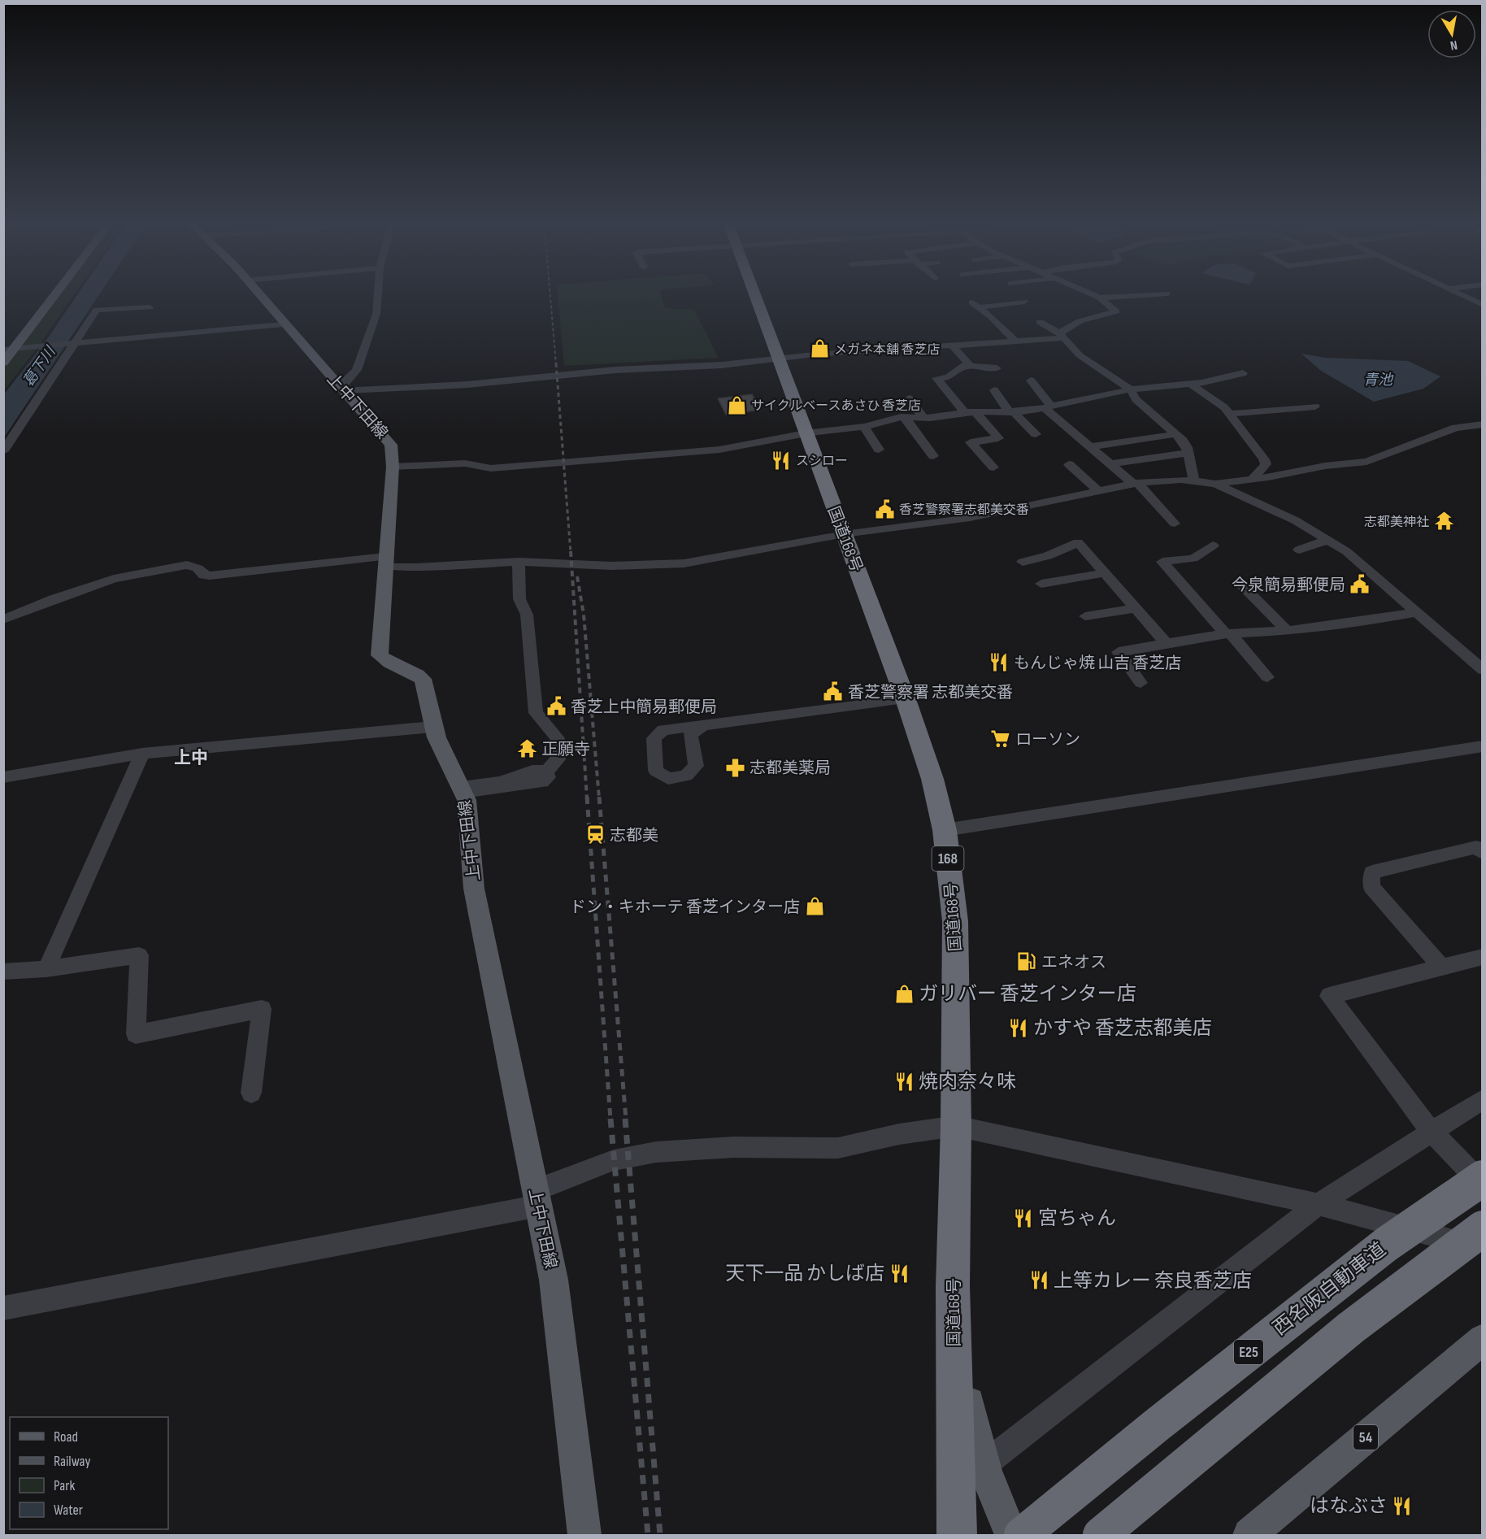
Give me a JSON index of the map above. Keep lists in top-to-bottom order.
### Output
{
  "streets": {
    "highway": [
      "国道168号",
      "168",
      "西名阪自動車道",
      "E25"
    ],
    "main road": ["上中下田線", "54"]
  },
  "districts": ["上中"],
  "water": ["葛下川", "青池"],
  "places": {
    "shop": [
      "メガネ本舗 香芝店",
      "サイクルベースあさひ 香芝店",
      "ドン・キホーテ 香芝インター店",
      "ガリバー 香芝インター店"
    ],
    "restaurant": [
      "スシロー",
      "もんじゃ焼 山吉 香芝店",
      "かすや 香芝志都美店",
      "焼肉奈々味",
      "宮ちゃん",
      "天下一品 かしば店",
      "上等カレー 奈良香芝店",
      "はなぶさ"
    ],
    "public building": [
      "香芝警察署志都美交番",
      "今泉簡易郵便局",
      "香芝警察署 志都美交番",
      "香芝上中簡易郵便局"
    ],
    "temple": ["志都美神社", "正願寺"],
    "supermarket": ["ローソン"],
    "pharmacy": ["志都美薬局"],
    "station": ["志都美"],
    "fuel station": ["エネオス"]
  },
  "legend": [
    "Road",
    "Railway",
    "Park",
    "Water"
  ],
  "north": "bottom"
}
